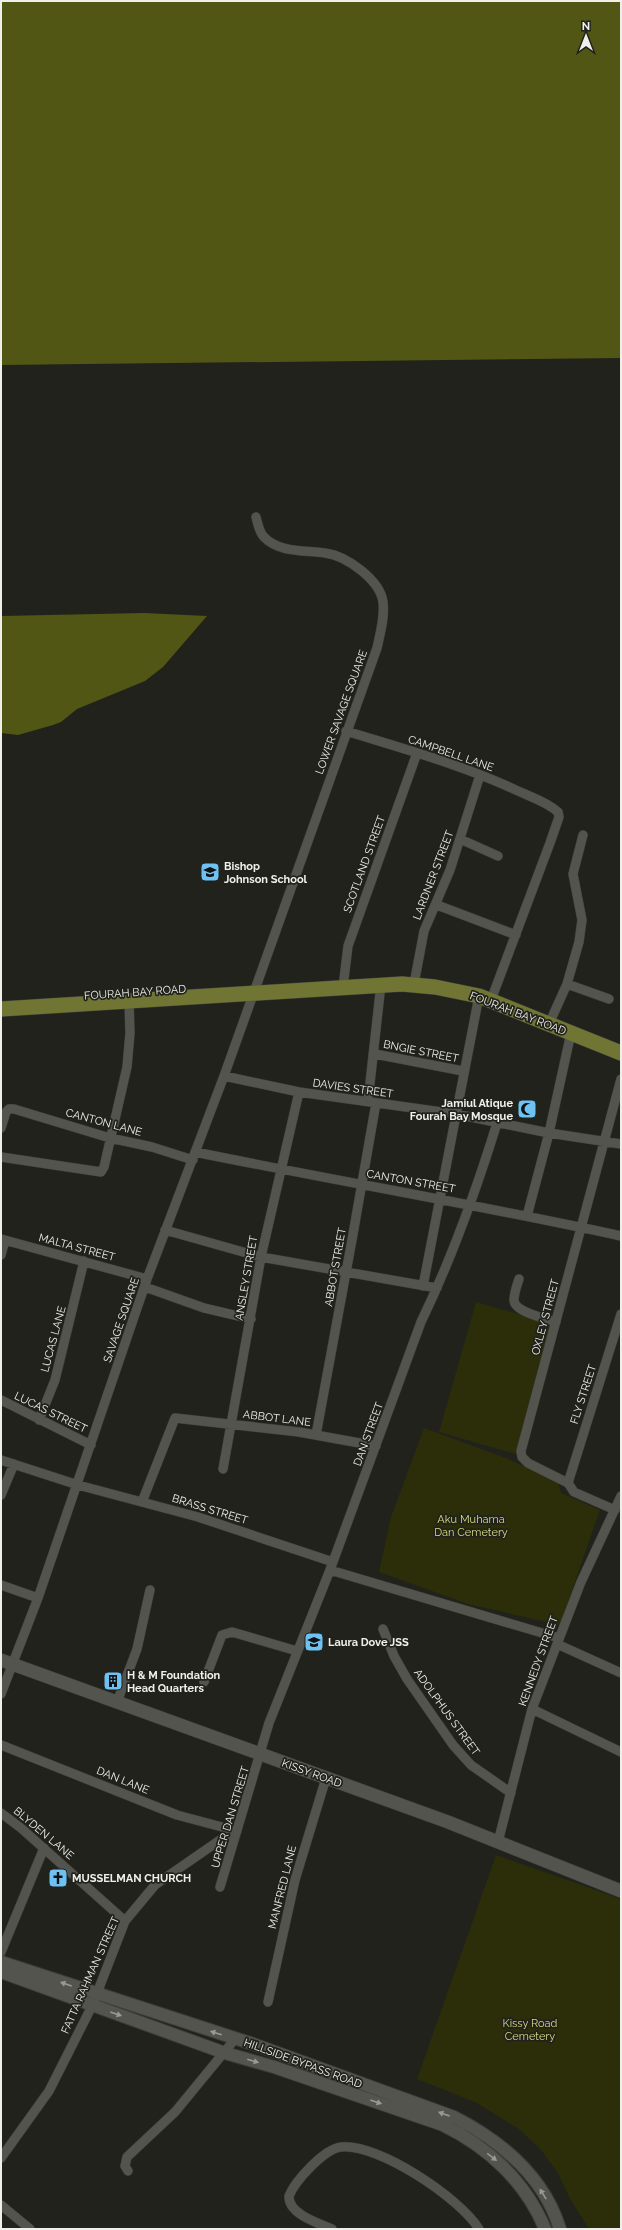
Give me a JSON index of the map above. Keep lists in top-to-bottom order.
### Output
{
  "streets": {
    "main road": ["FOURAH BAY ROAD", "KISSY ROAD"],
    "street": [
      "LOWER SAVAGE SQUARE",
      "CAMPBELL LANE",
      "SCOTLAND STREET",
      "LARDNER STREET",
      "BNGIE STREET",
      "DAVIES STREET",
      "CANTON LANE",
      "CANTON STREET",
      "MALTA STREET",
      "ABBOT STREET",
      "ANSLEY STREET",
      "OXLEY STREET",
      "SAVAGE SQUARE",
      "LUCAS LANE",
      "FLY STREET",
      "LUCAS STREET",
      "ABBOT LANE",
      "DAN STREET",
      "BRASS STREET",
      "KENNEDY STREET",
      "ADOLPHUS STREET",
      "DAN LANE",
      "UPPER DAN STREET",
      "BLYDEN LANE",
      "MANFRED LANE",
      "FATTA RAHMAN STREET",
      "HILLSIDE BYPASS ROAD"
    ]
  },
  "crossings": [
    ["LOWER SAVAGE SQUARE", "CAMPBELL LANE"],
    ["LOWER SAVAGE SQUARE", "FOURAH BAY ROAD"],
    ["LOWER SAVAGE SQUARE", "SAVAGE SQUARE"],
    ["CAMPBELL LANE", "SCOTLAND STREET"],
    ["CAMPBELL LANE", "LARDNER STREET"],
    ["SCOTLAND STREET", "FOURAH BAY ROAD"],
    ["LARDNER STREET", "FOURAH BAY ROAD"],
    ["FOURAH BAY ROAD", "ABBOT STREET"],
    ["FOURAH BAY ROAD", "SAVAGE SQUARE"],
    ["BNGIE STREET", "ABBOT STREET"],
    ["DAVIES STREET", "ABBOT STREET"],
    ["DAVIES STREET", "ANSLEY STREET"],
    ["DAVIES STREET", "OXLEY STREET"],
    ["DAVIES STREET", "SAVAGE SQUARE"],
    ["DAVIES STREET", "DAN STREET"],
    ["CANTON LANE", "CANTON STREET"],
    ["CANTON LANE", "SAVAGE SQUARE"],
    ["CANTON STREET", "ABBOT STREET"],
    ["CANTON STREET", "ANSLEY STREET"],
    ["CANTON STREET", "OXLEY STREET"],
    ["CANTON STREET", "SAVAGE SQUARE"],
    ["CANTON STREET", "DAN STREET"],
    ["MALTA STREET", "ANSLEY STREET"],
    ["MALTA STREET", "SAVAGE SQUARE"],
    ["MALTA STREET", "LUCAS LANE"],
    ["ABBOT STREET", "ABBOT LANE"],
    ["ANSLEY STREET", "ABBOT LANE"],
    ["OXLEY STREET", "FLY STREET"],
    ["OXLEY STREET", "KENNEDY STREET"],
    ["SAVAGE SQUARE", "LUCAS STREET"],
    ["SAVAGE SQUARE", "BRASS STREET"],
    ["SAVAGE SQUARE", "KISSY ROAD"],
    ["LUCAS LANE", "LUCAS STREET"],
    ["ABBOT LANE", "DAN STREET"],
    ["ABBOT LANE", "BRASS STREET"],
    ["DAN STREET", "BRASS STREET"],
    ["DAN STREET", "KISSY ROAD"],
    ["DAN STREET", "UPPER DAN STREET"],
    ["BRASS STREET", "KENNEDY STREET"],
    ["KENNEDY STREET", "ADOLPHUS STREET"],
    ["KENNEDY STREET", "KISSY ROAD"],
    ["KISSY ROAD", "UPPER DAN STREET"],
    ["KISSY ROAD", "MANFRED LANE"],
    ["DAN LANE", "UPPER DAN STREET"],
    ["DAN LANE", "FATTA RAHMAN STREET"],
    ["UPPER DAN STREET", "FATTA RAHMAN STREET"],
    ["BLYDEN LANE", "FATTA RAHMAN STREET"],
    ["FATTA RAHMAN STREET", "HILLSIDE BYPASS ROAD"]
  ],
  "parks": ["Aku Muhama Dan Cemetery", "Kissy Road Cemetery"],
  "places": {
    "school or university": ["Bishop Johnson School", "Laura Dove JSS"],
    "mosque": ["Jamiul Atique Fourah Bay Mosque"],
    "building": ["H & M Foundation Head Quarters"],
    "church": ["MUSSELMAN CHURCH"]
  },
  "north": "top"
}
